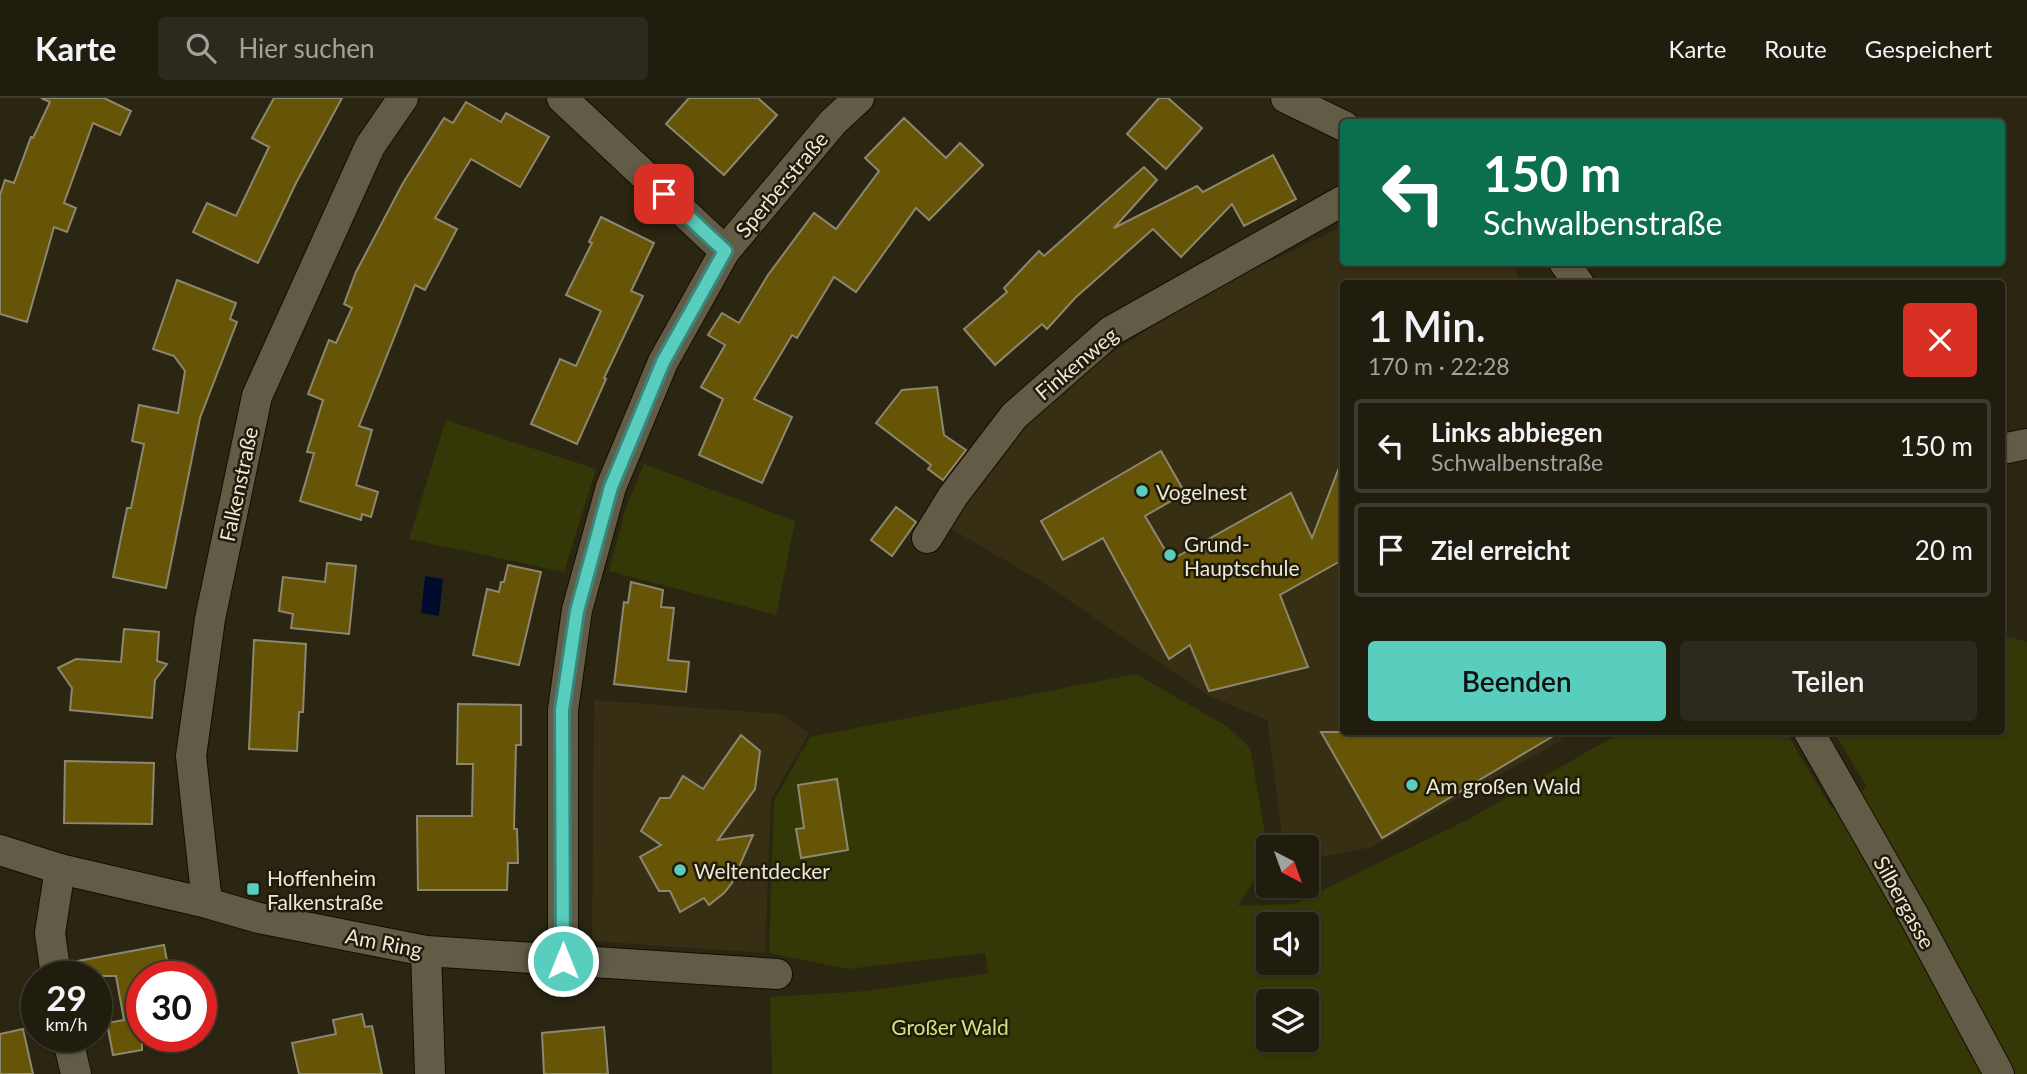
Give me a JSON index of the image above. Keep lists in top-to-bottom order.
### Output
{
  "streets": {
    "street": [
      "Sperberstraße",
      "Finkenweg",
      "Falkenstraße",
      "Silbergasse",
      "Am Ring"
    ]
  },
  "crossings": [
    ["Sperberstraße", "Am Ring"],
    ["Falkenstraße", "Am Ring"]
  ],
  "parks": ["Großer Wald"],
  "places": {
    "other": [
      "Vogelnest",
      "Grund- Hauptschule",
      "Am großen Wald",
      "Weltentdecker"
    ],
    "transit": ["Hoffenheim Falkenstraße"]
  },
  "north": "bottom right",
  "page": {
    "header": "Karte",
    "search": "Hier suchen",
    "nav": ["Karte", "Route", "Gespeichert"],
    "turn": ["150 m", "Schwalbenstraße"],
    "heading": ["1 Min.", "170 m · 22:28"],
    "list": [
      {
        "name": "Links abbiegen",
        "note": "Schwalbenstraße",
        "value": "150 m"
      },
      {
        "name": "Ziel erreicht",
        "value": "20 m"
      }
    ],
    "buttons": ["Beenden", "Teilen"],
    "speed": "29 km/h",
    "limit": "30"
  }
}
